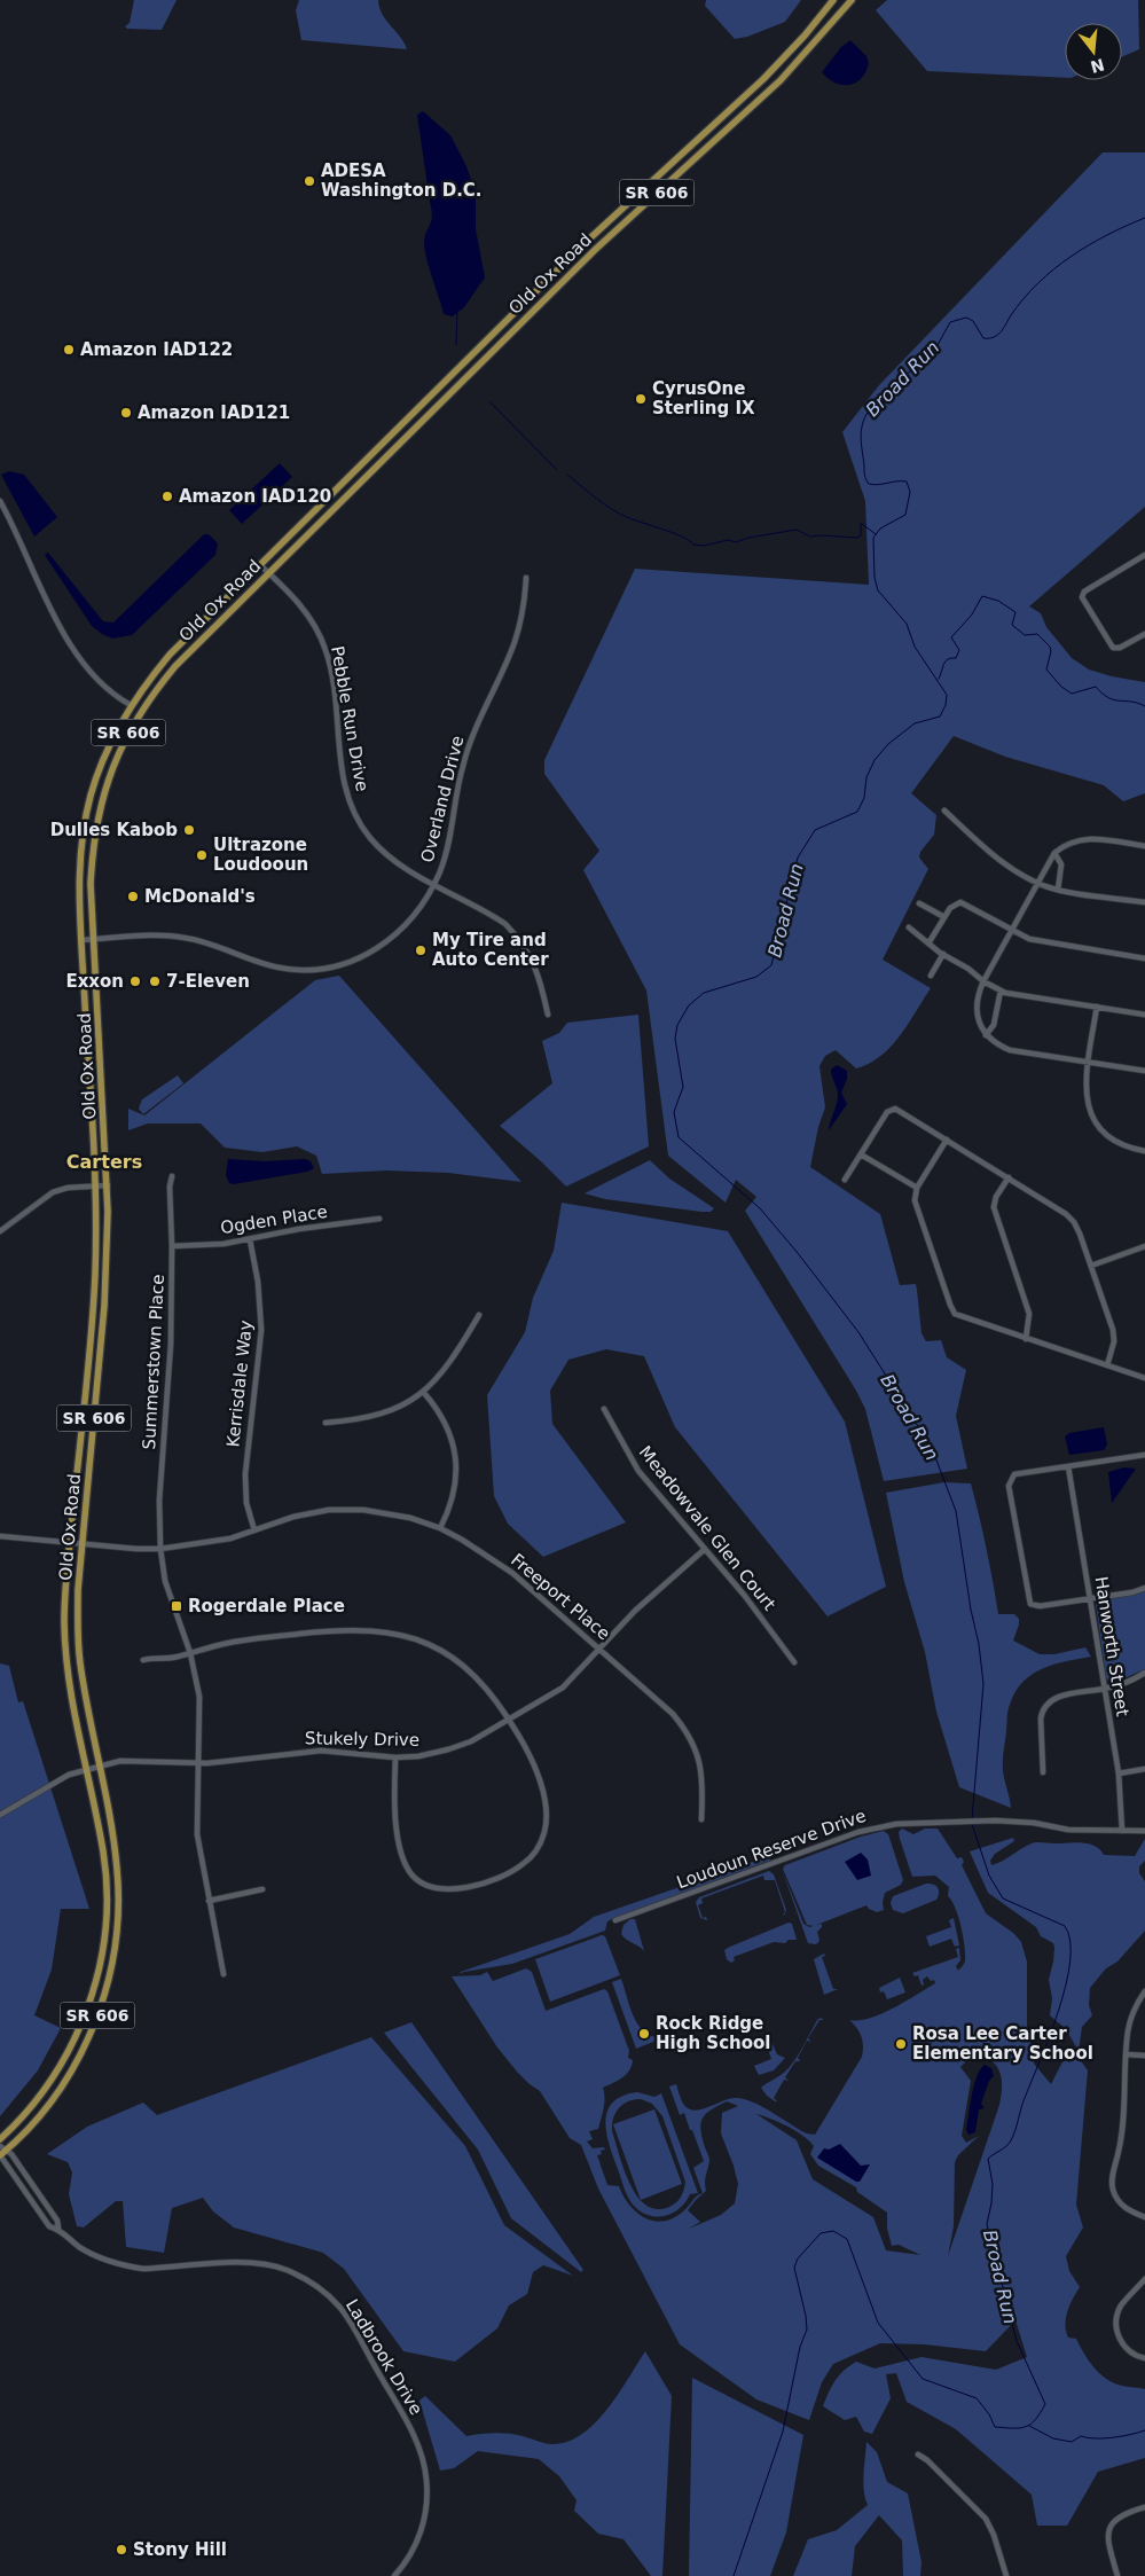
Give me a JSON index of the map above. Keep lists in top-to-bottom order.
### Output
{
  "streets": {
    "main road": ["SR 606", "Old Ox Road"],
    "street": [
      "Pebble Run Drive",
      "Overland Drive",
      "Ogden Place",
      "Summerstown Place",
      "Kerrisdale Way",
      "Meadowvale Glen Court",
      "Freeport Place",
      "Hanworth Street",
      "Stukely Drive",
      "Loudoun Reserve Drive",
      "Ladbrook Drive"
    ]
  },
  "crossings": [
    ["Old Ox Road", "Pebble Run Drive"],
    ["Old Ox Road", "Overland Drive"],
    ["Old Ox Road", "Freeport Place"],
    ["Old Ox Road", "Stukely Drive"],
    ["Old Ox Road", "Ladbrook Drive"],
    ["Pebble Run Drive", "Overland Drive"],
    ["Ogden Place", "Summerstown Place"],
    ["Ogden Place", "Kerrisdale Way"],
    ["Summerstown Place", "Freeport Place"],
    ["Kerrisdale Way", "Freeport Place"],
    ["Meadowvale Glen Court", "Stukely Drive"],
    ["Freeport Place", "Stukely Drive"],
    ["Hanworth Street", "Loudoun Reserve Drive"]
  ],
  "districts": ["Carters"],
  "water": ["Broad Run"],
  "places": {
    "other": [
      "ADESA Washington D.C.",
      "Amazon IAD122",
      "CyrusOne Sterling IX",
      "Amazon IAD121",
      "Amazon IAD120",
      "Dulles Kabob",
      "Ultrazone Loudooun",
      "McDonald's",
      "My Tire and Auto Center",
      "Exxon",
      "7-Eleven",
      "Rock Ridge High School",
      "Rosa Lee Carter Elementary School",
      "Stony Hill"
    ],
    "transit": ["Rogerdale Place"]
  },
  "north": "bottom"
}
